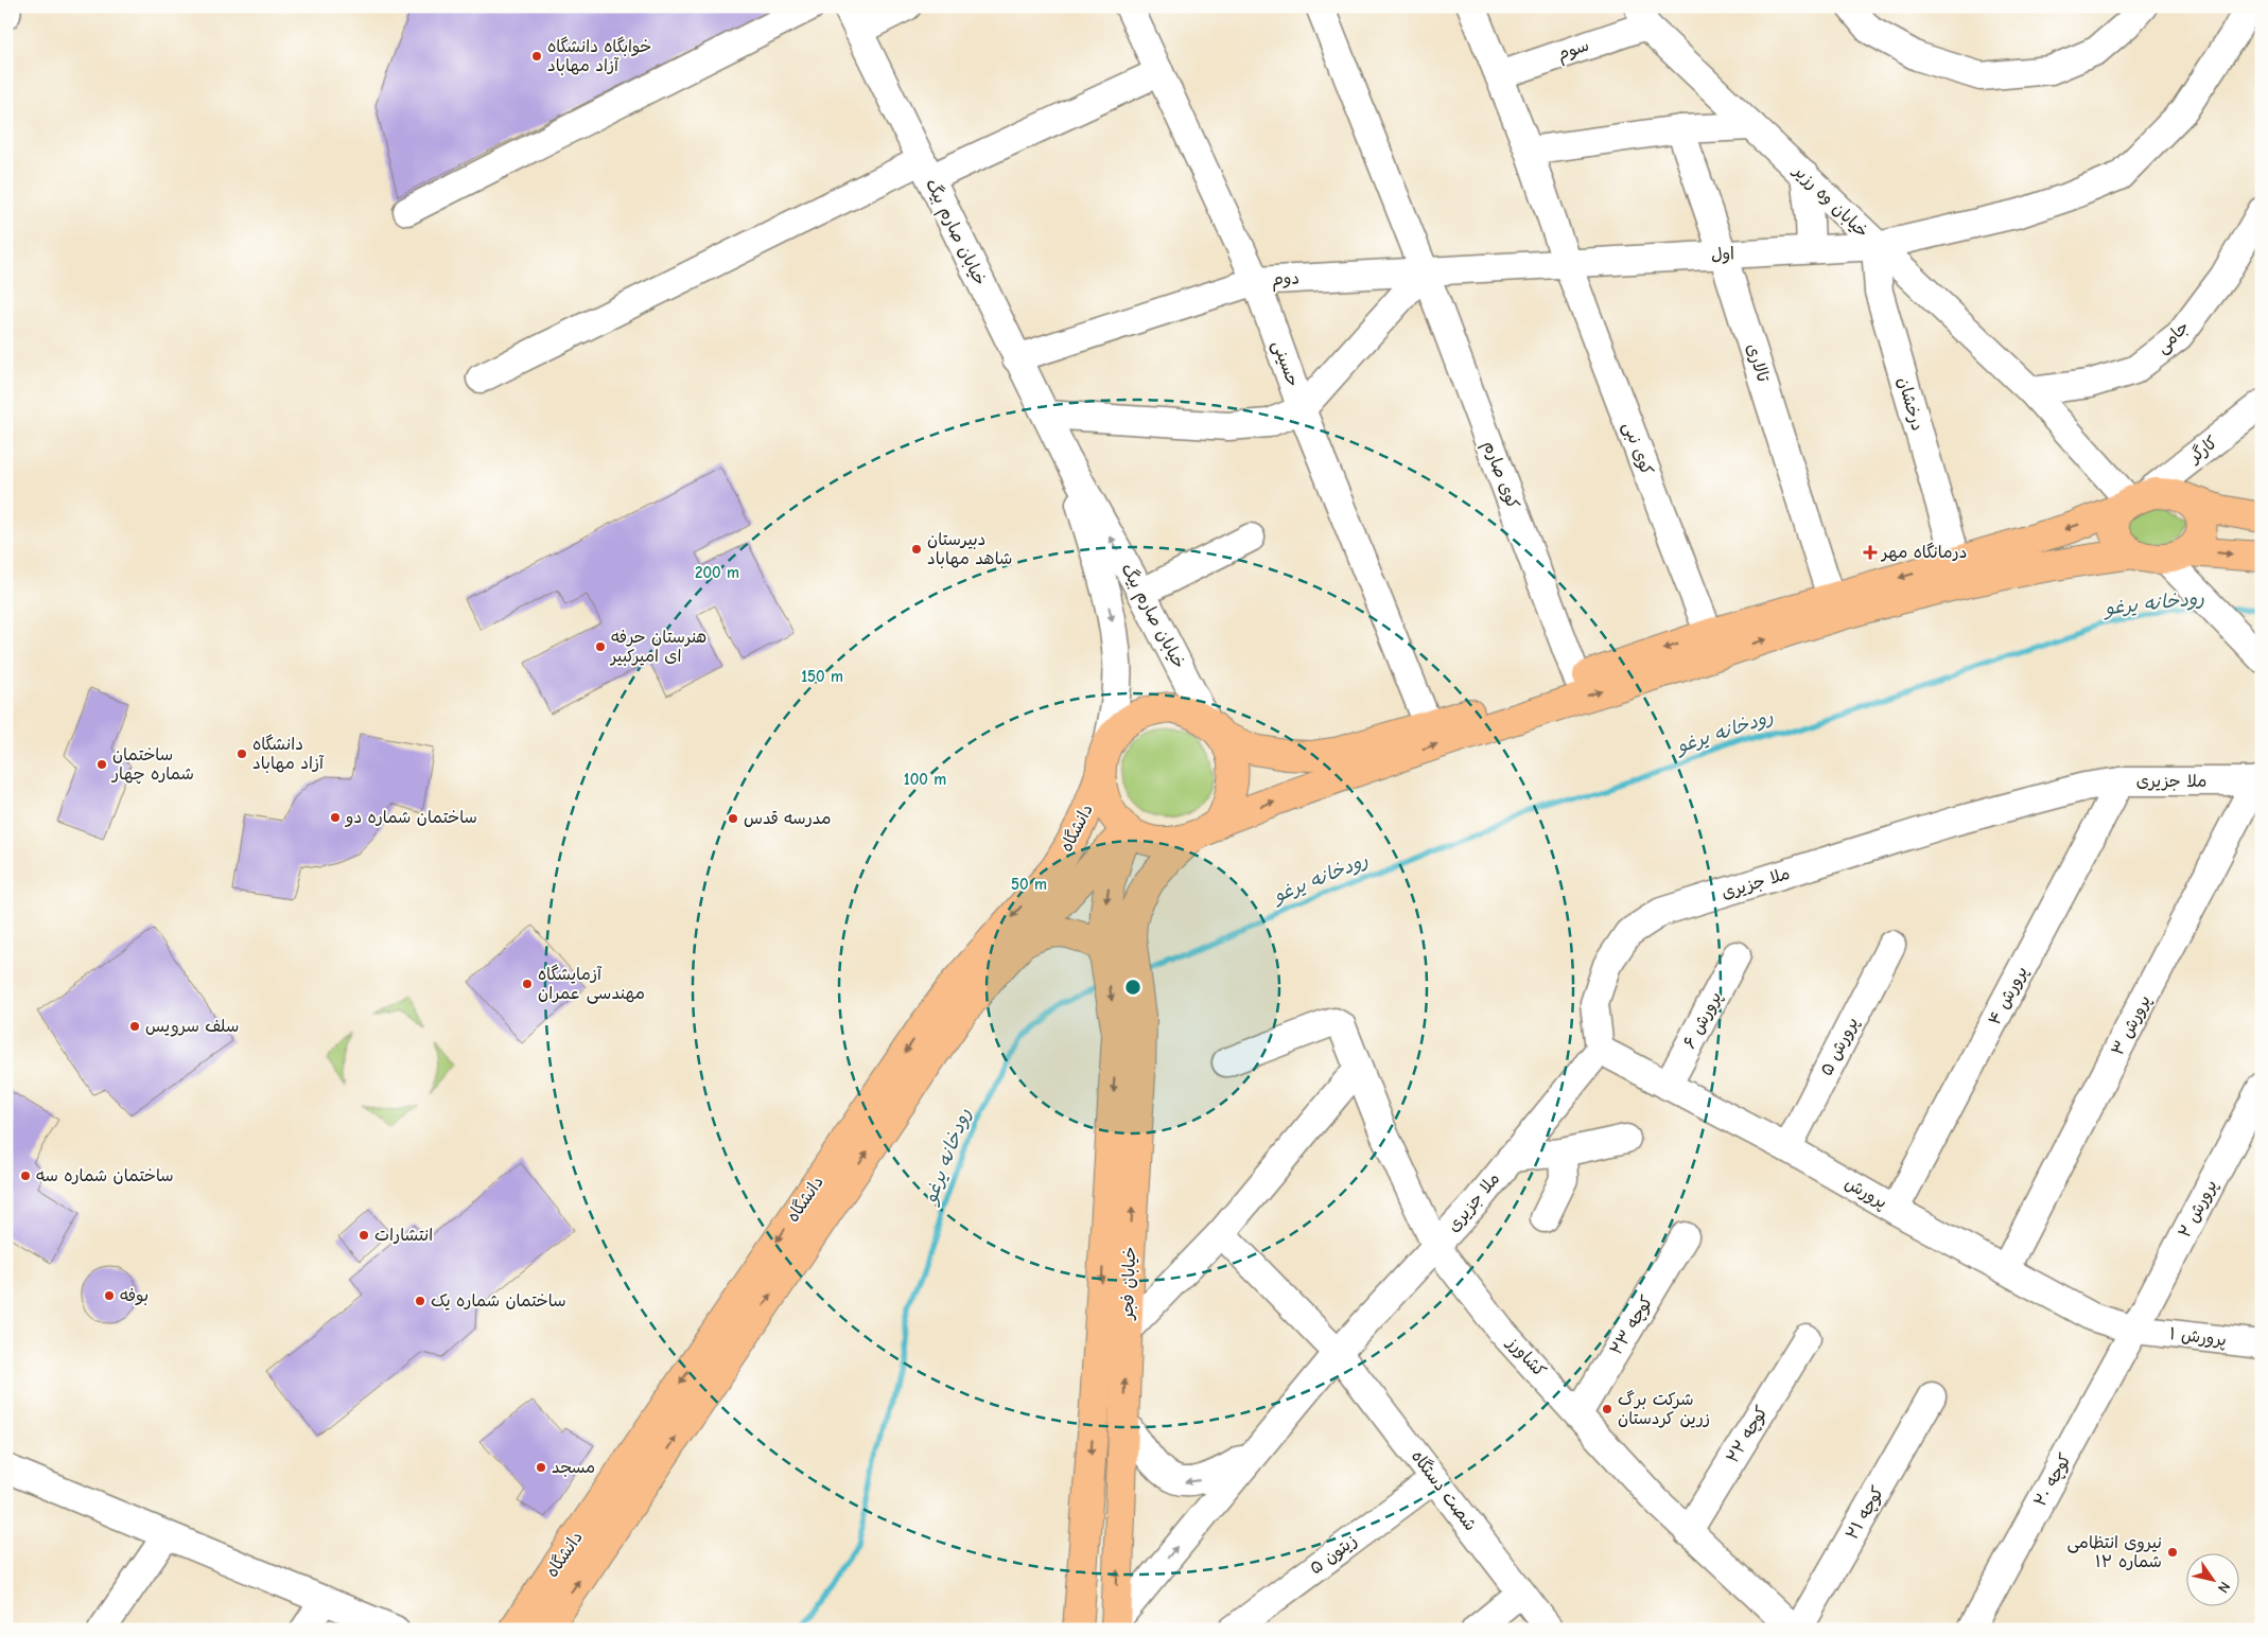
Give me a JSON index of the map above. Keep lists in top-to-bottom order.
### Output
{
  "streets": {
    "main road": ["دانشگاه", "خیابان فجر"],
    "street": [
      "سوم",
      "خیابان وه رزیر",
      "خیابان صارم بیگ",
      "اول",
      "دوم",
      "جامی",
      "تالاری",
      "حسینی",
      "درخشان",
      "کوی نبی",
      "کارگر",
      "کوی صارم",
      "ملا جزیری",
      "پرورش ۴",
      "پرورش ۶",
      "پرورش ۳",
      "پرورش ۵",
      "پرورش",
      "پرورش ۲",
      "کوچه ۲۳",
      "پرورش ۱",
      "کشاورز",
      "کوچه ۲۲",
      "کوچه ۲۰",
      "شصت دستگاه",
      "کوچه ۲۱",
      "زیتون ۵"
    ]
  },
  "crossings": [
    ["سوم", "خیابان وه رزیر"],
    ["سوم", "کوی نبی"],
    ["خیابان وه رزیر", "اول"],
    ["خیابان وه رزیر", "جامی"],
    ["خیابان وه رزیر", "درخشان"],
    ["خیابان وه رزیر", "کارگر"],
    ["خیابان صارم بیگ", "دوم"],
    ["خیابان صارم بیگ", "دانشگاه"],
    ["اول", "دوم"],
    ["اول", "تالاری"],
    ["اول", "درخشان"],
    ["اول", "کوی نبی"],
    ["دوم", "حسینی"],
    ["دوم", "کوی نبی"],
    ["دوم", "کوی صارم"],
    ["ملا جزیری", "پرورش ۴"],
    ["ملا جزیری", "پرورش ۳"],
    ["ملا جزیری", "پرورش"],
    ["ملا جزیری", "خیابان فجر"],
    ["ملا جزیری", "کشاورز"],
    ["ملا جزیری", "شصت دستگاه"],
    ["پرورش ۴", "پرورش"],
    ["پرورش ۶", "پرورش"],
    ["پرورش ۳", "پرورش"],
    ["پرورش ۵", "پرورش"],
    ["پرورش", "پرورش ۲"],
    ["پرورش", "پرورش ۱"],
    ["پرورش", "کوچه ۲۰"],
    ["پرورش ۲", "پرورش ۱"],
    ["پرورش ۲", "کوچه ۲۰"],
    ["کوچه ۲۳", "کشاورز"],
    ["پرورش ۱", "کوچه ۲۰"],
    ["کشاورز", "کوچه ۲۲"],
    ["شصت دستگاه", "زیتون ۵"]
  ],
  "water": ["رودخانه یرغو"],
  "places": {
    "other": [
      "خوابگاه دانشگاه آزاد مهاباد",
      "دبیرستان شاهد مهاباد",
      "هنرستان حرفه ای امیرکبیر",
      "دانشگاه آزاد مهاباد",
      "ساختمان شماره چهار",
      "ساختمان شماره دو",
      "مدرسه قدس",
      "آزمایشگاه مهندسی عمران",
      "سلف سرویس",
      "ساختمان شماره سه",
      "انتشارات",
      "بوفه",
      "ساختمان شماره یک",
      "شرکت برگ زرین کردستان",
      "مسجد",
      "نیروی انتظامی شماره ۱۲"
    ],
    "health": ["درمانگاه مهر"]
  },
  "north": "bottom right",
  "rings": [
    "200 m",
    "150 m",
    "100 m",
    "50 m"
  ]
}
